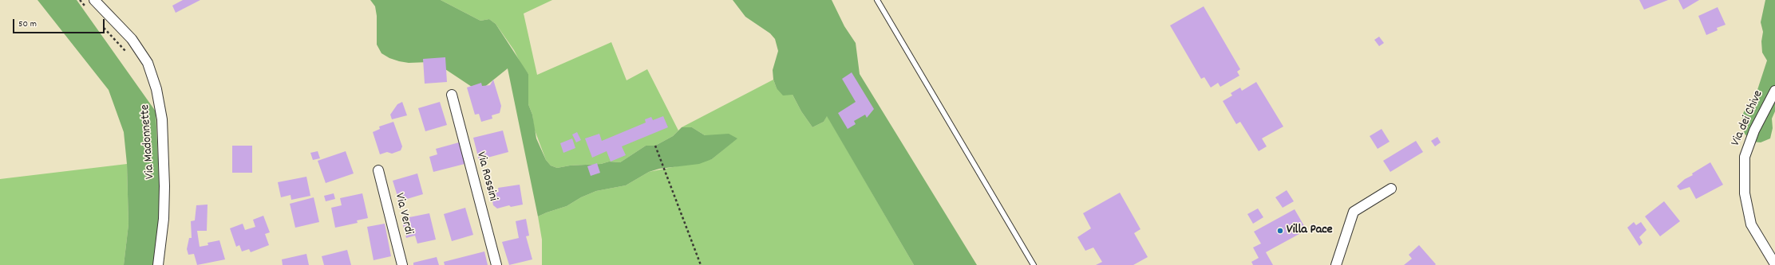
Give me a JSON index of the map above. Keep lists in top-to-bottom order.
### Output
{
  "streets": {
    "street": [
      "Via dei Chive",
      "Via Madonnette",
      "Via Rossini",
      "Via Verdi"
    ]
  },
  "places": ["Villa Pace"],
  "scale_bar": "50 m"
}
